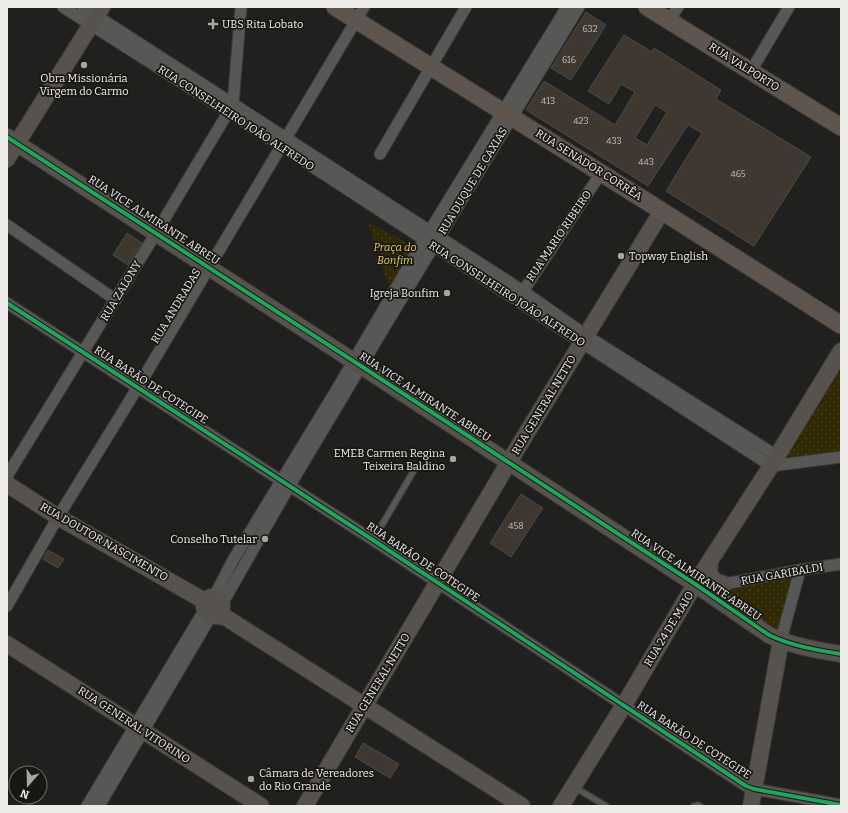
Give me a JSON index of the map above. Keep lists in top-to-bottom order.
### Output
{
  "streets": {
    "main road": ["RUA VALPORTO", "RUA SENADOR CORRÊA"],
    "street": [
      "RUA CONSELHEIRO JOÃO ALFREDO",
      "RUA DUQUE DE CAXIAS",
      "RUA VICE ALMIRANTE ABREU",
      "RUA MARIO RIBEIRO",
      "RUA ZALONY",
      "RUA ANDRADAS",
      "RUA BARÃO DE COTEGIPE",
      "RUA GENERAL NETTO",
      "RUA DOUTOR NASCIMENTO",
      "RUA GARIBALDI",
      "RUA 24 DE MAIO",
      "RUA GENERAL VITORINO"
    ]
  },
  "crossings": [
    ["RUA CONSELHEIRO JOÃO ALFREDO", "RUA DUQUE DE CAXIAS"],
    ["RUA CONSELHEIRO JOÃO ALFREDO", "RUA MARIO RIBEIRO"],
    ["RUA CONSELHEIRO JOÃO ALFREDO", "RUA ZALONY"],
    ["RUA CONSELHEIRO JOÃO ALFREDO", "RUA ANDRADAS"],
    ["RUA CONSELHEIRO JOÃO ALFREDO", "RUA GENERAL NETTO"],
    ["RUA CONSELHEIRO JOÃO ALFREDO", "RUA 24 DE MAIO"],
    ["RUA SENADOR CORRÊA", "RUA DUQUE DE CAXIAS"],
    ["RUA SENADOR CORRÊA", "RUA MARIO RIBEIRO"],
    ["RUA SENADOR CORRÊA", "RUA ANDRADAS"],
    ["RUA SENADOR CORRÊA", "RUA GENERAL NETTO"],
    ["RUA DUQUE DE CAXIAS", "RUA VICE ALMIRANTE ABREU"],
    ["RUA DUQUE DE CAXIAS", "RUA BARÃO DE COTEGIPE"],
    ["RUA DUQUE DE CAXIAS", "RUA DOUTOR NASCIMENTO"],
    ["RUA DUQUE DE CAXIAS", "RUA GENERAL VITORINO"],
    ["RUA VICE ALMIRANTE ABREU", "RUA ZALONY"],
    ["RUA VICE ALMIRANTE ABREU", "RUA ANDRADAS"],
    ["RUA VICE ALMIRANTE ABREU", "RUA GENERAL NETTO"],
    ["RUA VICE ALMIRANTE ABREU", "RUA 24 DE MAIO"],
    ["RUA ZALONY", "RUA BARÃO DE COTEGIPE"],
    ["RUA ANDRADAS", "RUA BARÃO DE COTEGIPE"],
    ["RUA ANDRADAS", "RUA DOUTOR NASCIMENTO"],
    ["RUA BARÃO DE COTEGIPE", "RUA GENERAL NETTO"],
    ["RUA BARÃO DE COTEGIPE", "RUA 24 DE MAIO"],
    ["RUA GENERAL NETTO", "RUA DOUTOR NASCIMENTO"]
  ],
  "parks": ["Praça do Bonfim"],
  "places": {
    "health": ["UBS Rita Lobato"],
    "other": [
      "Obra Missionária Virgem do Carmo",
      "Topway English",
      "Igreja Bonfim",
      "EMEB Carmen Regina Teixeira Baldino",
      "Conselho Tutelar",
      "Câmara de Vereadores do Rio Grande"
    ]
  },
  "house_numbers": [
    "632",
    "616",
    "413",
    "423",
    "433",
    "443",
    "465",
    "458"
  ],
  "north": "bottom"
}
